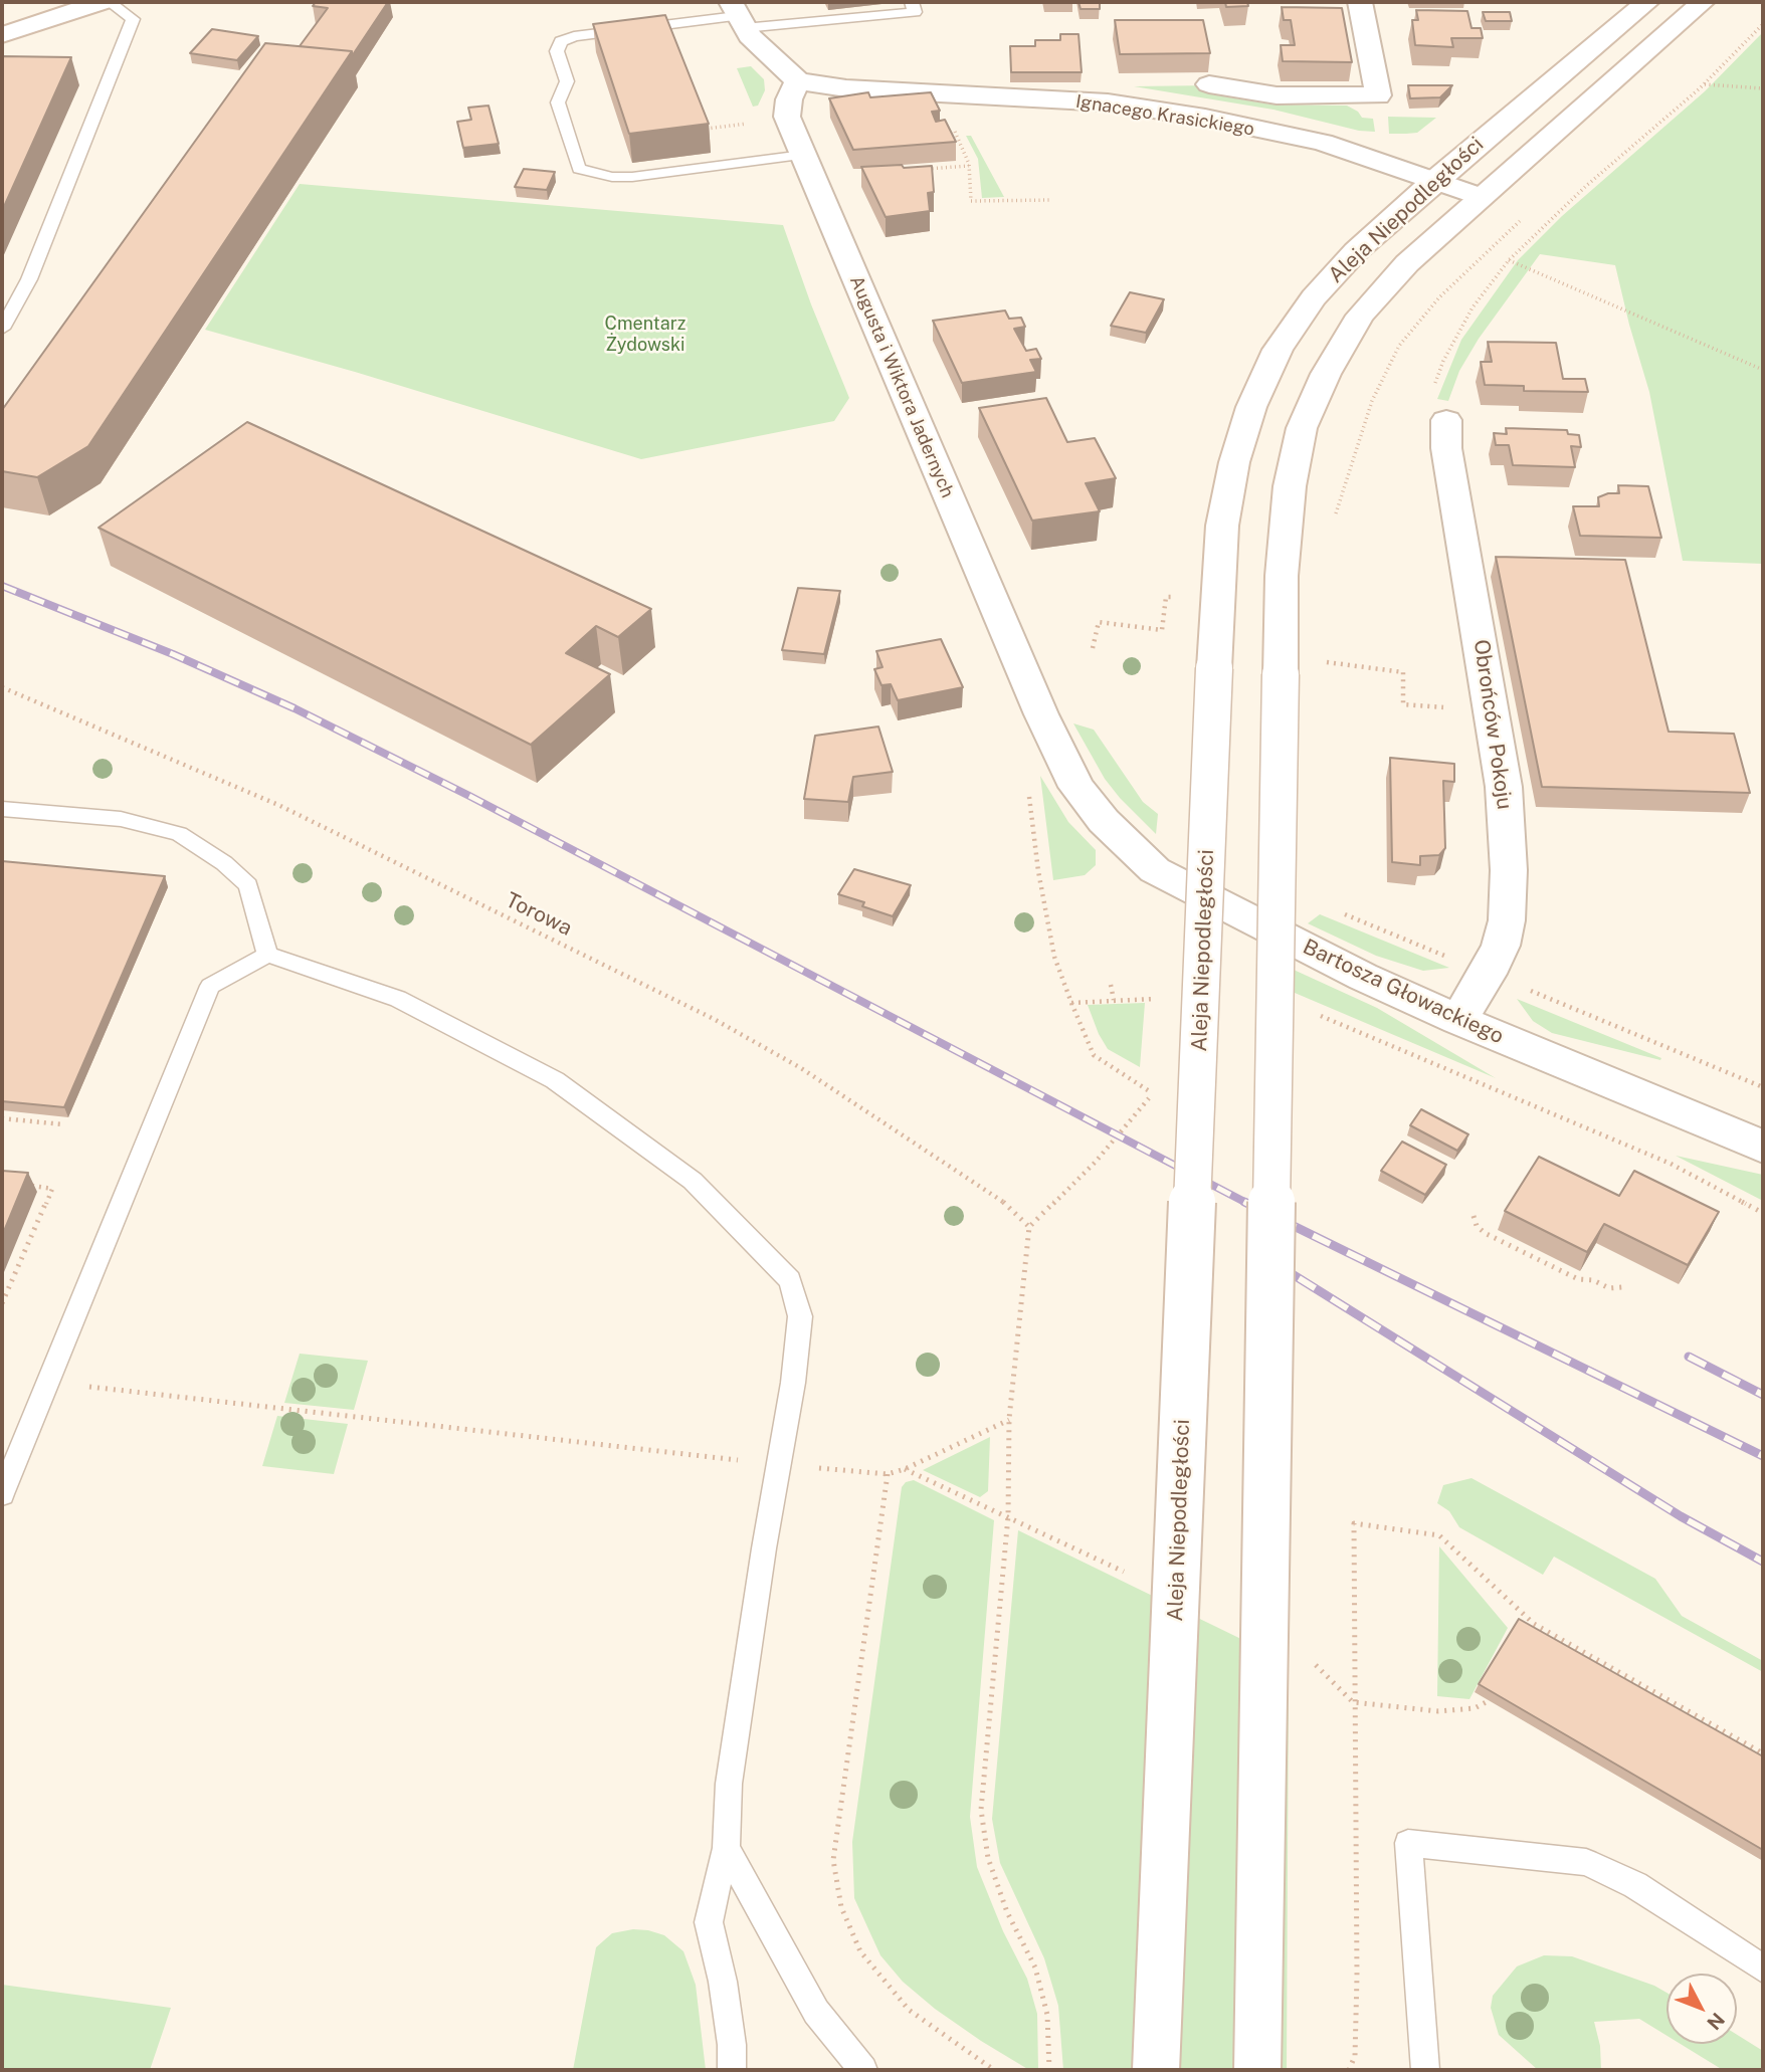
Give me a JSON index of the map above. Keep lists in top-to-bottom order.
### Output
{
  "streets": {
    "street": [
      "Ignacego Krasickiego",
      "Aleja Niepodległości",
      "Augusta i Wiktora Jadernych",
      "Obrońców Pokoju",
      "Bartosza Głowackiego"
    ],
    "path": ["Torowa"]
  },
  "crossings": [
    ["Ignacego Krasickiego", "Aleja Niepodległości"],
    ["Ignacego Krasickiego", "Augusta i Wiktora Jadernych"],
    ["Augusta i Wiktora Jadernych", "Bartosza Głowackiego"],
    ["Obrońców Pokoju", "Bartosza Głowackiego"]
  ],
  "parks": ["Cmentarz Żydowski"],
  "north": "bottom right"
}
